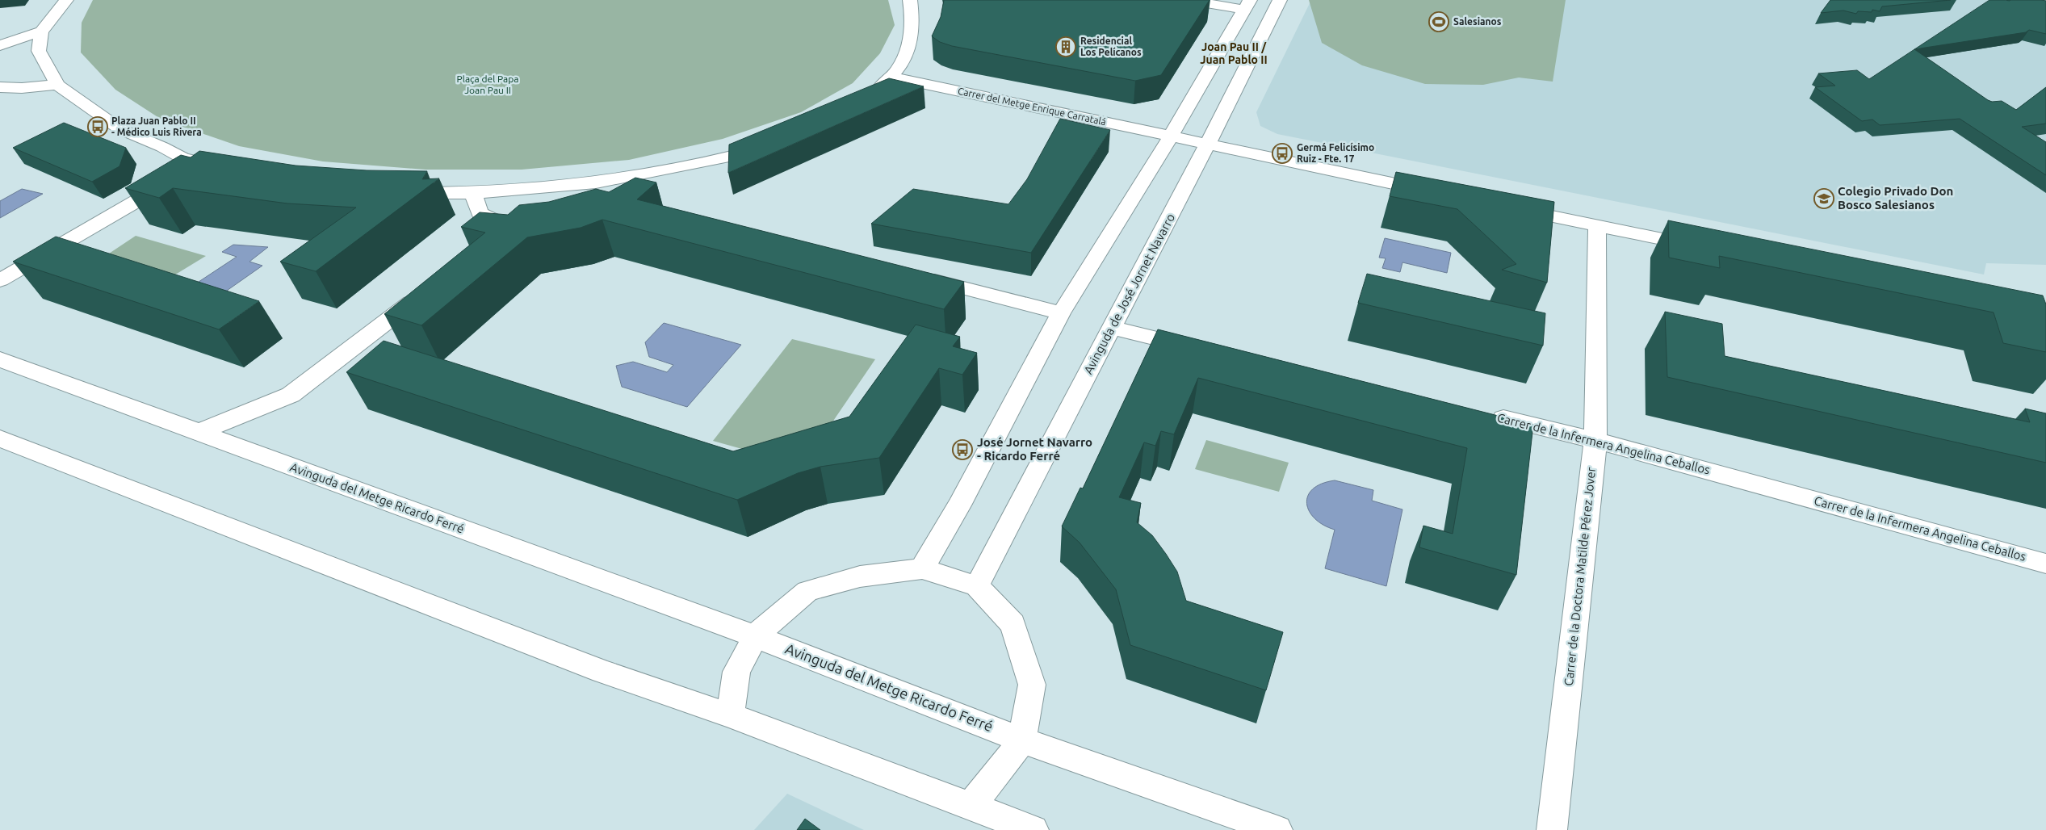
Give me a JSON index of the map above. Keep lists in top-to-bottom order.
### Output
{
  "streets": {
    "street": [
      "Carrer del Metge Enrique Carratalá",
      "Avinguda de José Jornet Navarro",
      "Carrer de la Infermera Angelina Ceballos",
      "Avinguda del Metge Ricardo Ferré",
      "Carrer de la Doctora Matilde Pérez Jover"
    ]
  },
  "crossings": [
    ["Carrer del Metge Enrique Carratalá", "Avinguda de José Jornet Navarro"],
    ["Carrer de la Infermera Angelina Ceballos", "Carrer de la Doctora Matilde Pérez Jover"]
  ],
  "districts": ["Joan Pau II / Juan Pablo II"],
  "parks": ["Plaça del Papa Joan Pau II"],
  "places": {
    "sports": ["Salesianos"],
    "building": ["Residencial Los Pelícanos"],
    "bus stop": ["Plaza Juan Pablo II - Médico Luis Rivera", "Germá Felicísimo Ruiz - Fte. 17", "José Jornet Navarro - Ricardo Ferré"],
    "school or university": ["Colegio Privado Don Bosco Salesianos"]
  }
}
